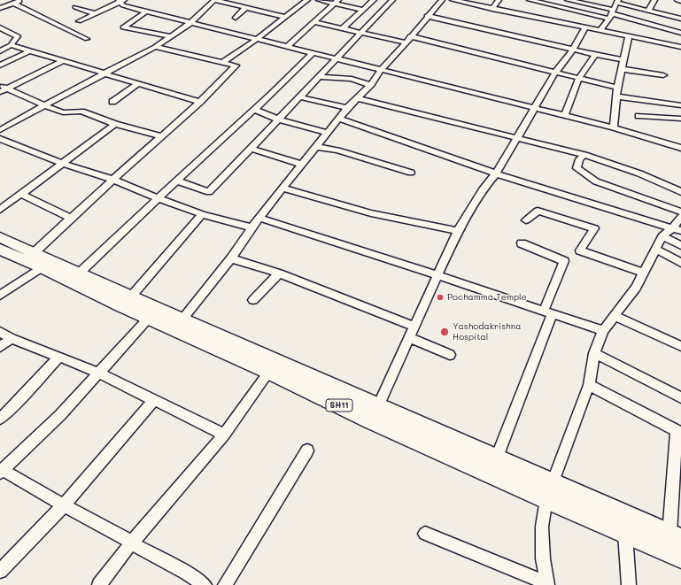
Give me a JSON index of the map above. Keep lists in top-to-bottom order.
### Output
{
  "streets": {
    "main road": ["SH11"]
  },
  "places": ["Pochamma Temple", "Yashodakrishna Hospital"]
}
